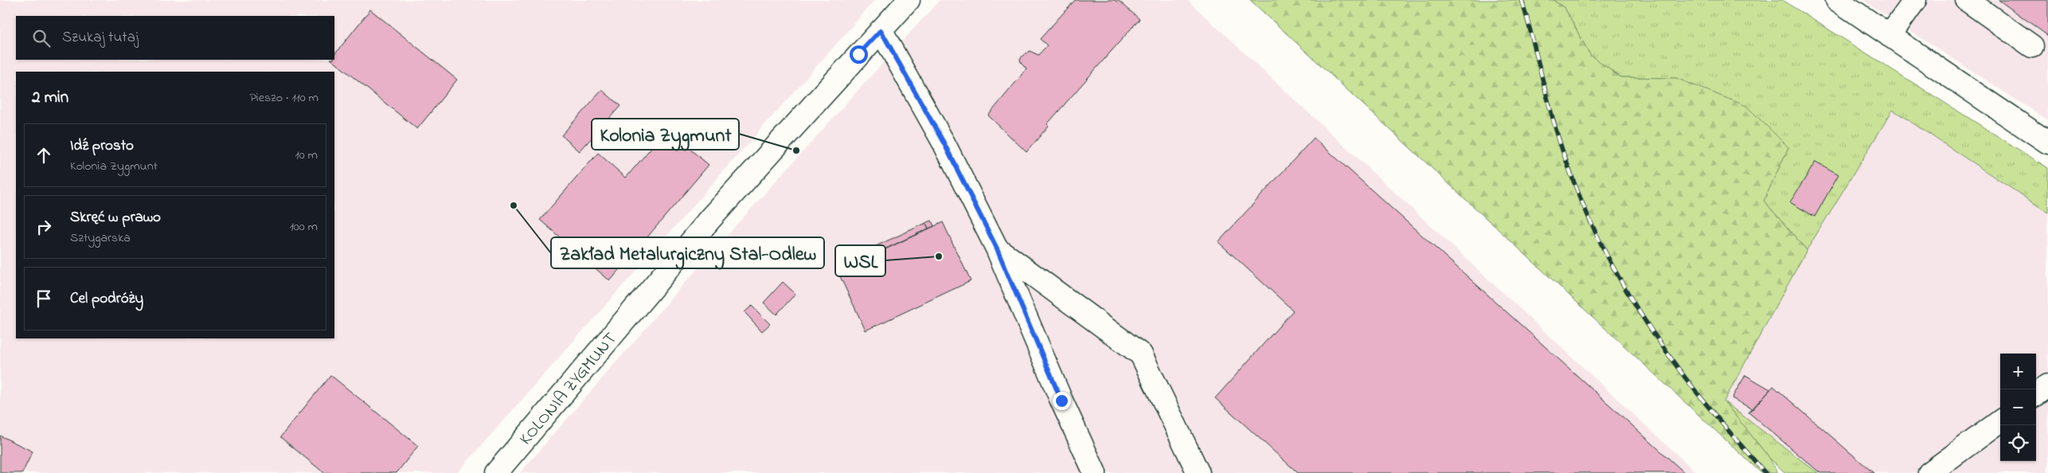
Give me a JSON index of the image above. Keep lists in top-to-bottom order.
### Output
{
  "streets": {
    "street": ["KOLONIA ZYGMUNT"]
  },
  "places": ["Kolonia Zygmunt", "Zakład Metalurgiczny Stal-Odlew", "WSL"],
  "page": {
    "search": "Szukaj tutaj",
    "heading": ["2 min", "Pieszo · 110 m"],
    "list": [
      ["Idź prosto", "Kolonia Zygmunt", "10 m"],
      ["Skręć w prawo", "Sztygarska", "100 m"],
      "Cel podróży"
    ],
    "map_buttons": ["+", "−"]
  }
}
